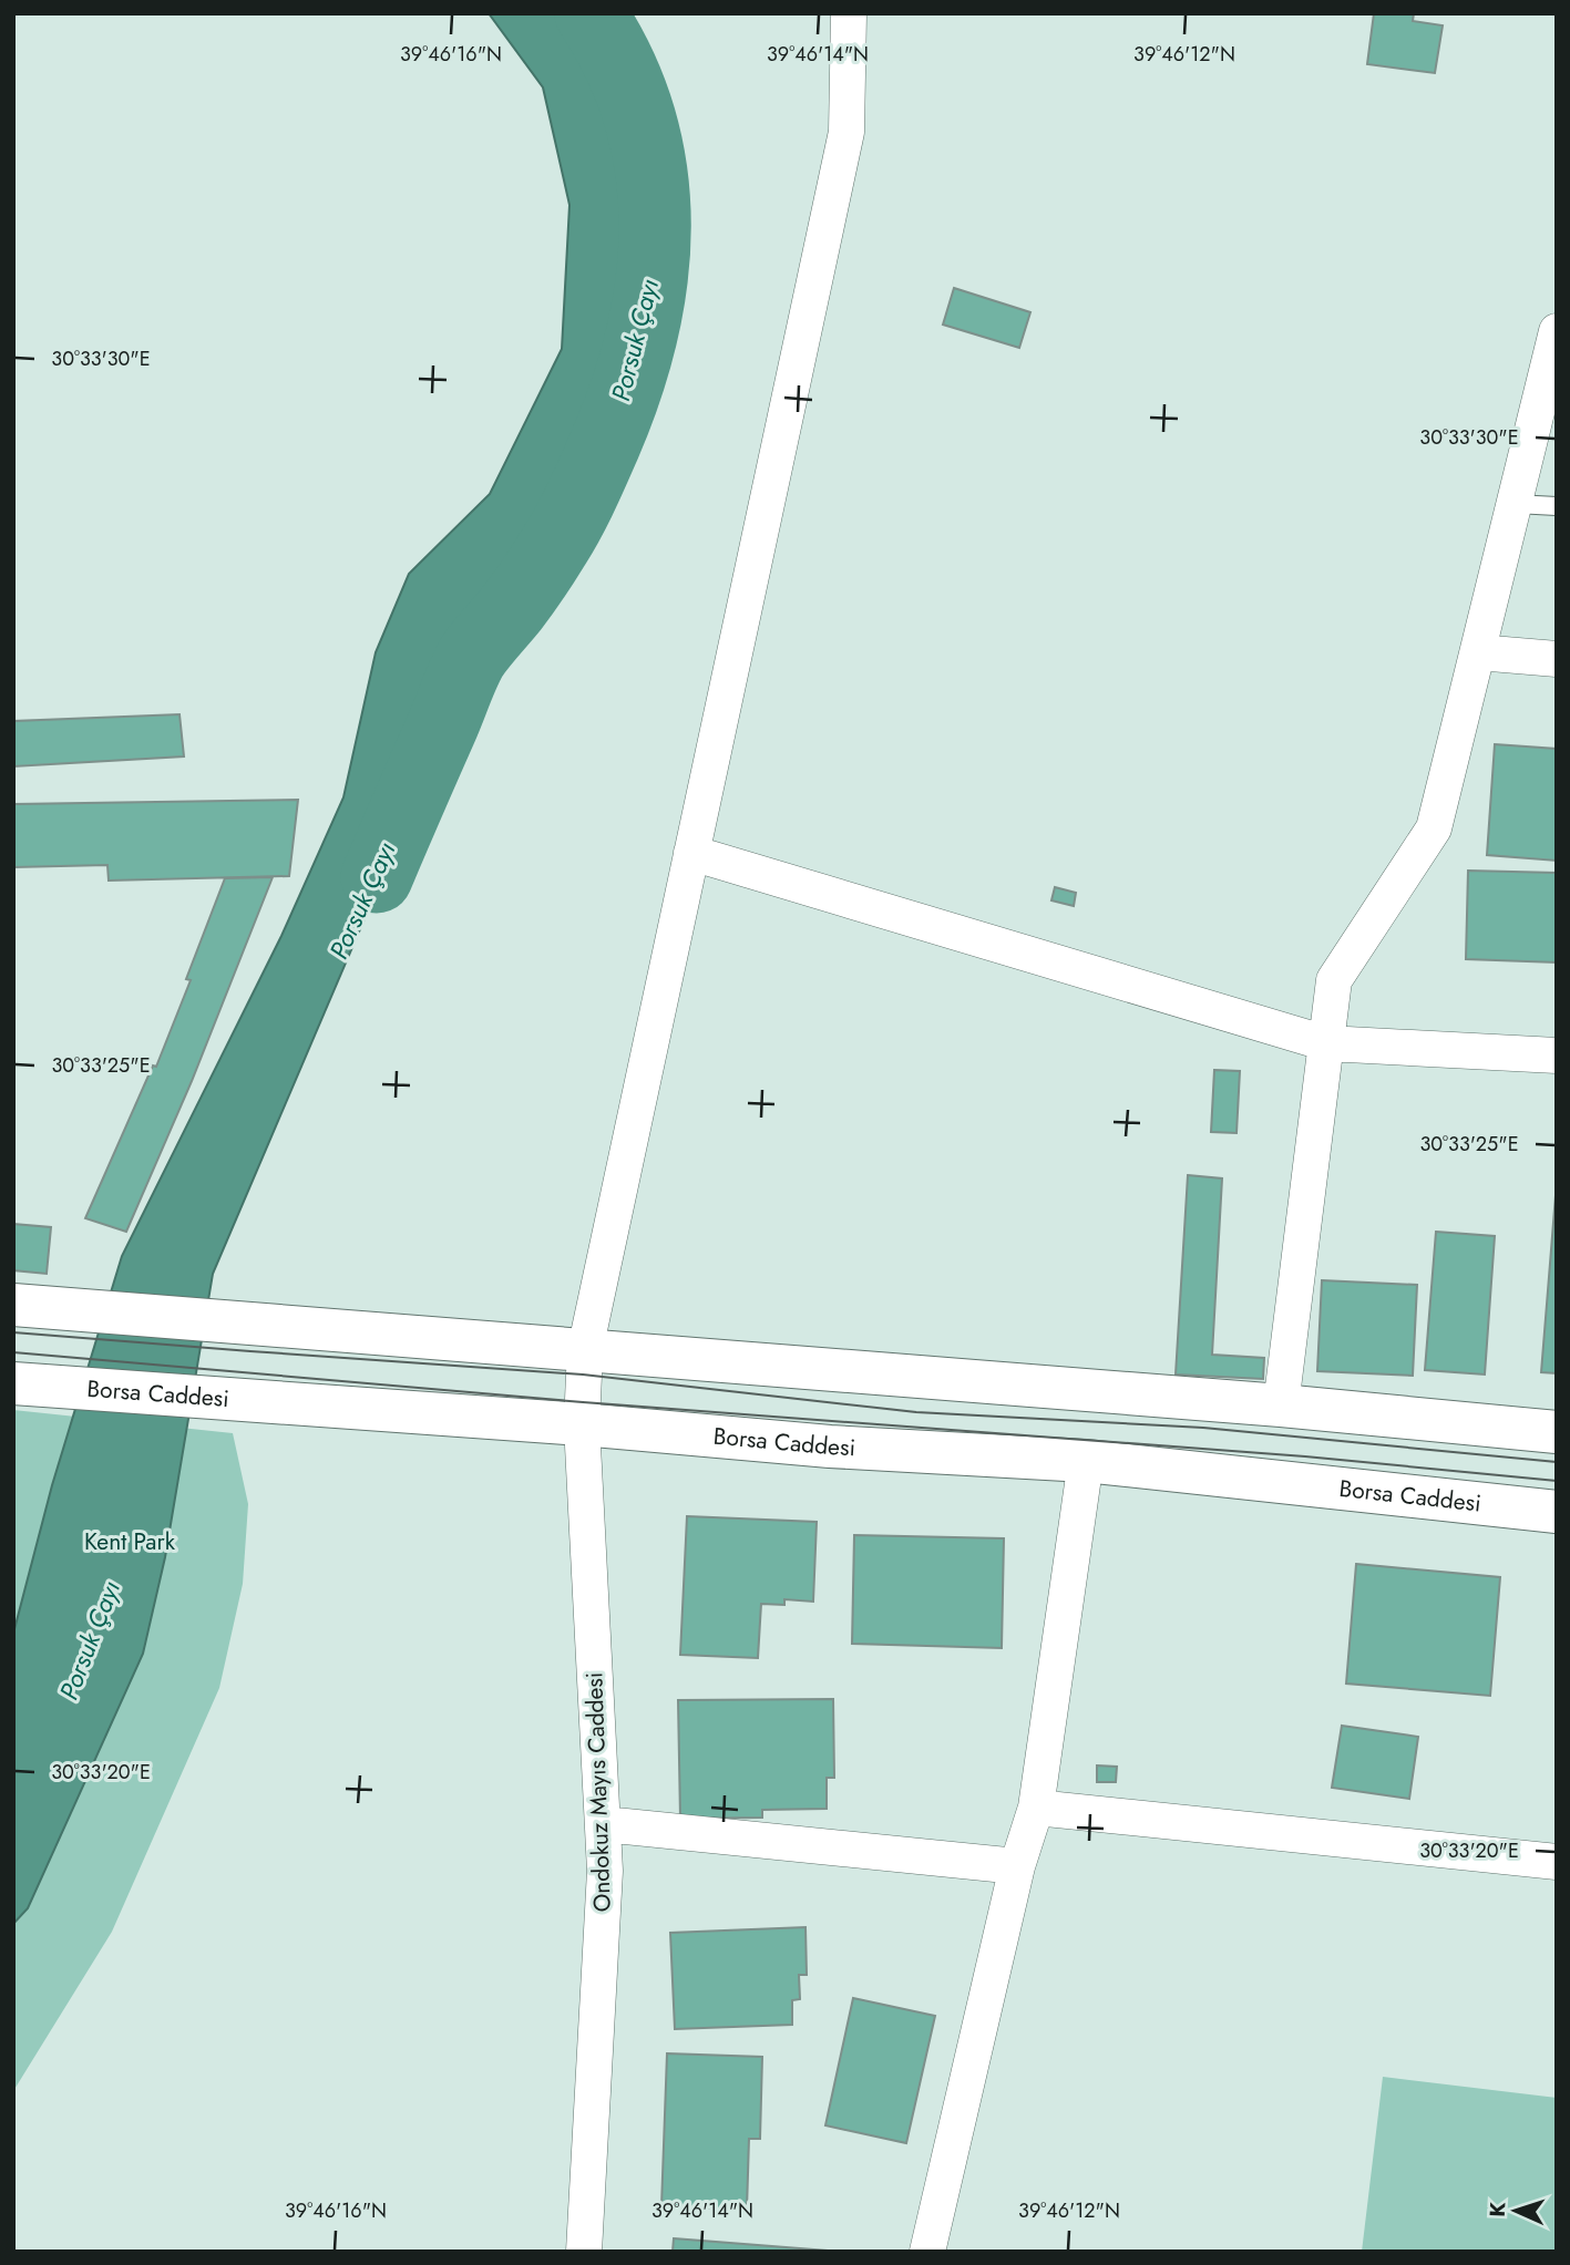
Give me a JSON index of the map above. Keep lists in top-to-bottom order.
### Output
{
  "streets": {
    "main road": ["Borsa Caddesi"],
    "street": ["Ondokuz Mayıs Caddesi"]
  },
  "crossings": [
    ["Borsa Caddesi", "Ondokuz Mayıs Caddesi"]
  ],
  "water": ["Porsuk Çayı"],
  "parks": ["Kent Park"],
  "north": "left",
  "coordinates": [
    "39°46'16\"N",
    "39°46'14\"N",
    "39°46'12\"N",
    "30°33'30\"E",
    "30°33'25\"E",
    "30°33'20\"E"
  ]
}
